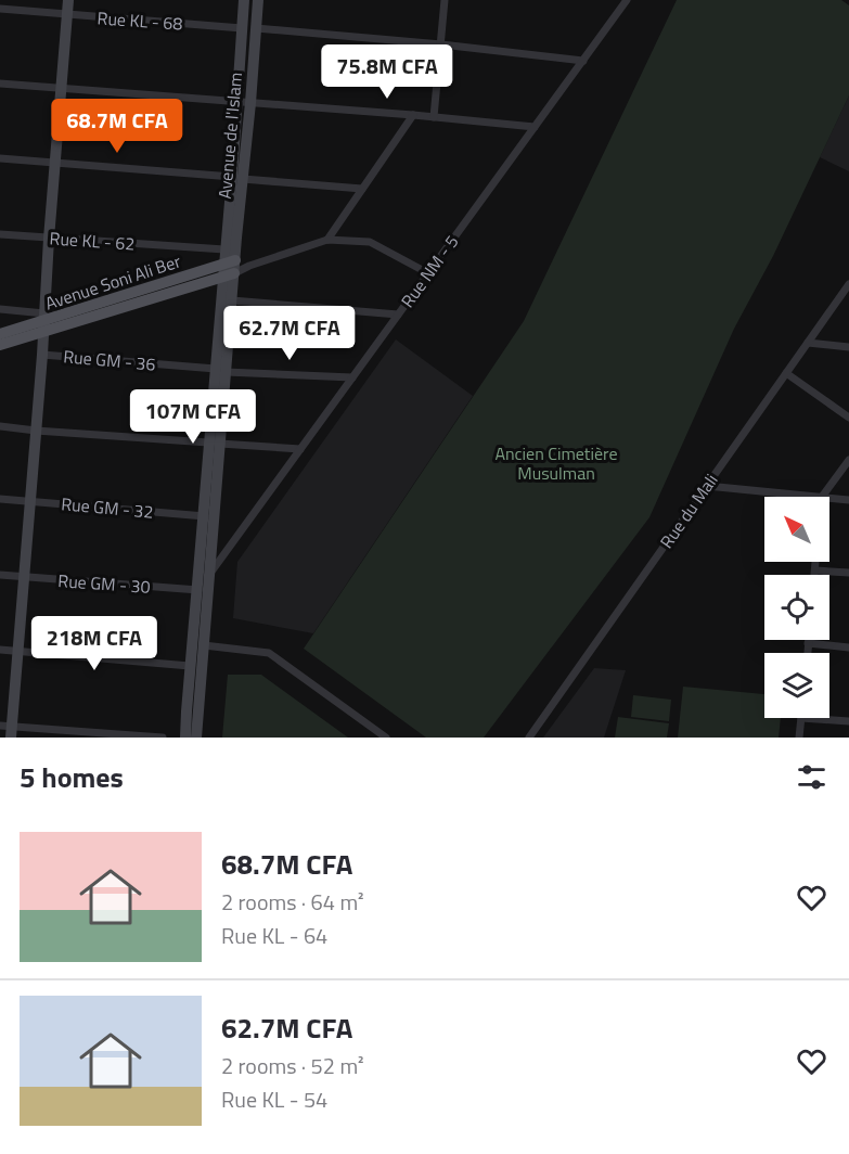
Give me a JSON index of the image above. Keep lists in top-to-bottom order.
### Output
{
  "streets": {
    "main road": ["Avenue de l'Islam", "Avenue Soni Ali Ber"],
    "street": [
      "Rue KL - 68",
      "Rue KL - 62",
      "Rue NM - 5",
      "Rue GM - 36",
      "Rue GM - 32",
      "Rue du Mali",
      "Rue GM - 30"
    ]
  },
  "crossings": [
    ["Rue KL - 68", "Avenue de l'Islam"],
    ["Avenue de l'Islam", "Rue KL - 62"],
    ["Avenue de l'Islam", "Avenue Soni Ali Ber"],
    ["Rue NM - 5", "Rue GM - 36"]
  ],
  "parks": ["Ancien Cimetière Musulman"],
  "north": "top left",
  "page": {
    "price": [
      "75.8M CFA",
      "68.7M CFA",
      "62.7M CFA",
      "107M CFA",
      "218M CFA"
    ],
    "heading": "5 homes",
    "list": [
      {
        "name": "68.7M CFA",
        "note": "2 rooms · 64 m² · Rue KL - 64"
      },
      {
        "name": "62.7M CFA",
        "note": "2 rooms · 52 m² · Rue KL - 54"
      }
    ]
  }
}
